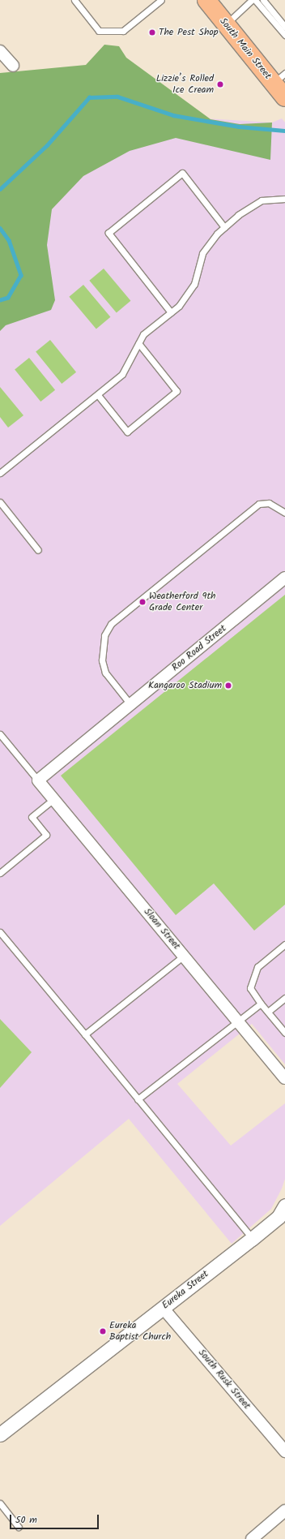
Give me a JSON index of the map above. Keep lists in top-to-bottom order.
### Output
{
  "streets": {
    "main road": ["South Main Street"],
    "street": [
      "Roo Road Street",
      "Sloan Street",
      "Eureka Street",
      "South Rusk Street"
    ]
  },
  "crossings": [
    ["Roo Road Street", "Sloan Street"],
    ["Eureka Street", "South Rusk Street"]
  ],
  "places": [
    "The Pest Shop",
    "Lizzie’s Rolled Ice Cream",
    "Weatherford 9th Grade Center",
    "Kangaroo Stadium",
    "Eureka Baptist Church"
  ],
  "scale_bar": "50 m"
}
